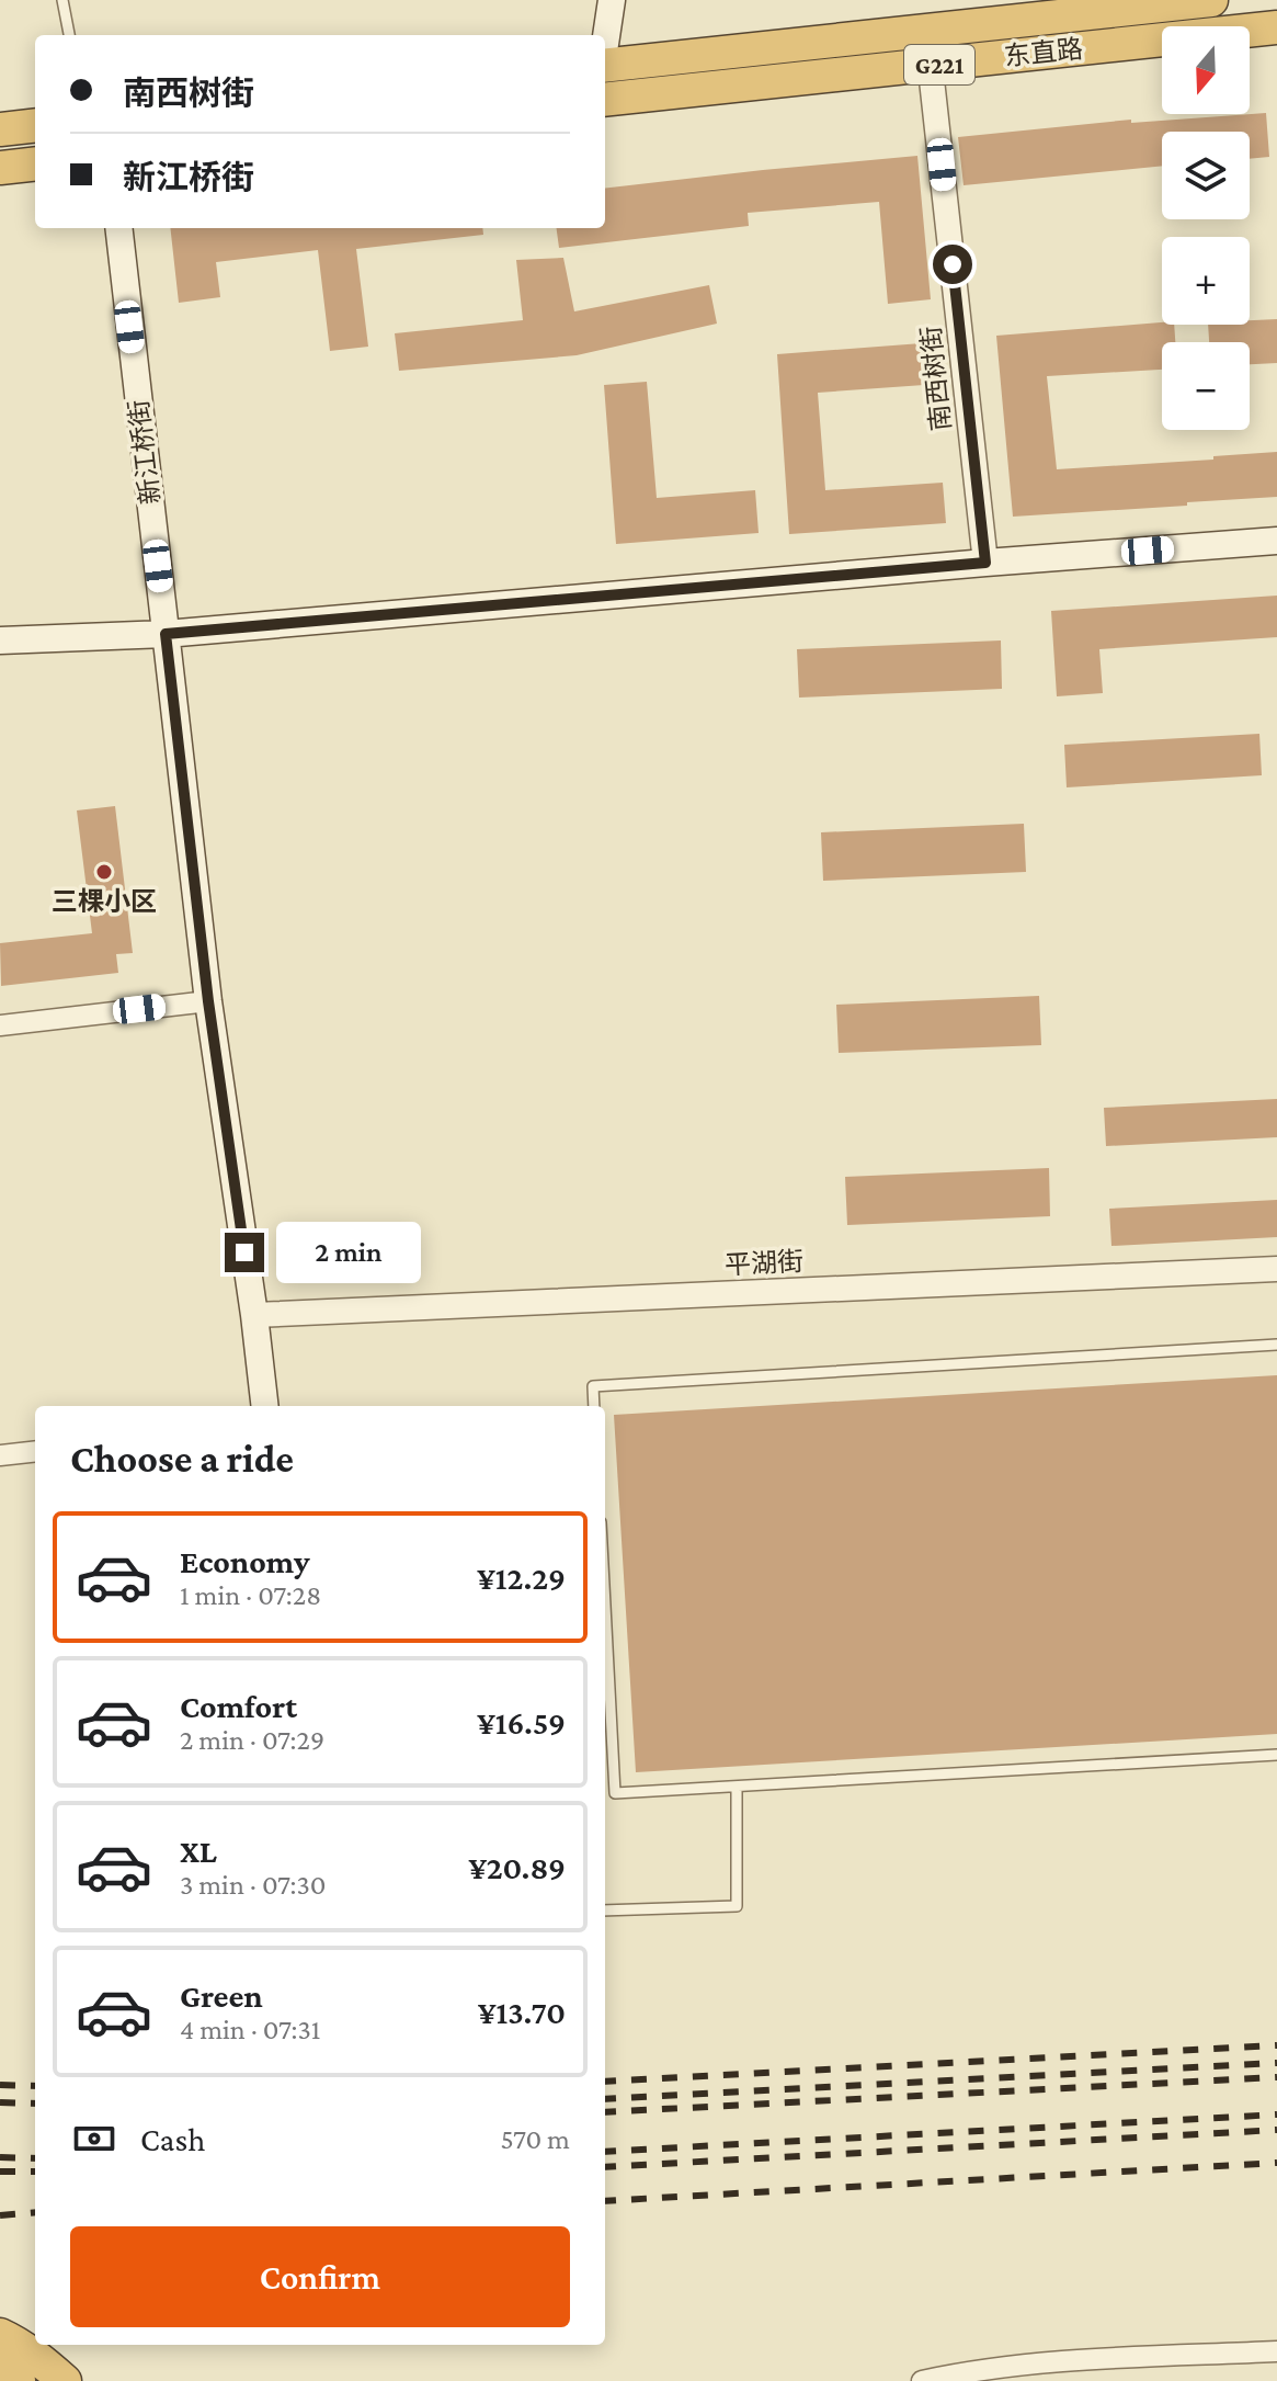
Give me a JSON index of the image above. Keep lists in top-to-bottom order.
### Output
{
  "streets": {
    "highway": ["东直路", "G221"],
    "main road": ["新江桥街"],
    "street": ["南西树街", "平湖街"]
  },
  "crossings": [
    ["东直路", "南西树街"],
    ["新江桥街", "平湖街"]
  ],
  "places": ["三棵小区"],
  "north": "bottom",
  "page": {
    "map_buttons": ["+", "−"],
    "banner": ["南西树街", "新江桥街"],
    "bubble": "2 min",
    "heading": "Choose a ride",
    "list": [
      {
        "name": "Economy",
        "note": "1 min · 07:28",
        "value": "¥12.29"
      },
      {
        "name": "Comfort",
        "note": "2 min · 07:29",
        "value": "¥16.59"
      },
      {
        "name": "XL",
        "note": "3 min · 07:30",
        "value": "¥20.89"
      },
      {
        "name": "Green",
        "note": "4 min · 07:31",
        "value": "¥13.70"
      }
    ],
    "pay": ["Cash", "570 m"],
    "buttons": "Confirm"
  }
}
